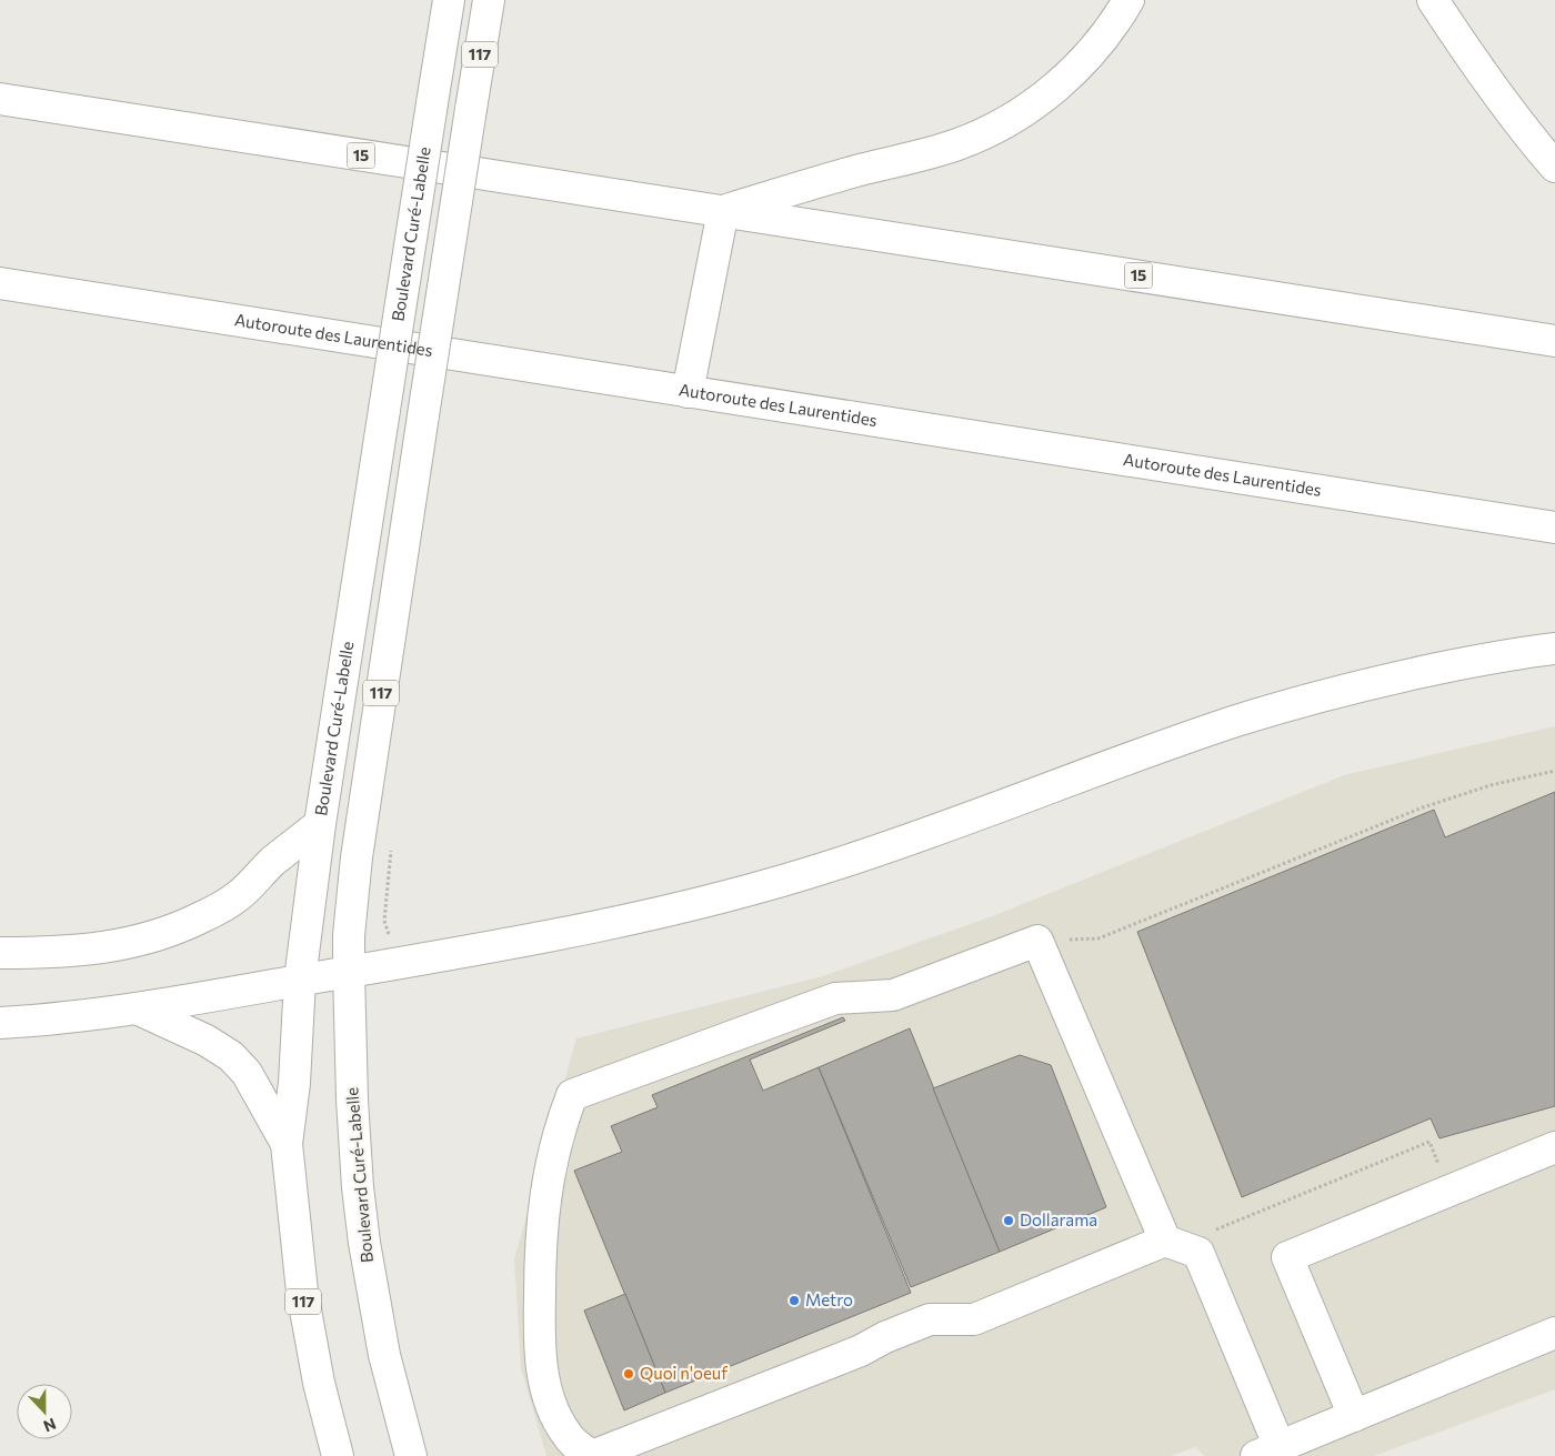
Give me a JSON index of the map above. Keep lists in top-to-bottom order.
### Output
{
  "streets": {
    "main road": [
      "117",
      "15",
      "Boulevard Curé-Labelle",
      "Autoroute des Laurentides"
    ]
  },
  "places": ["Dollarama", "Metro", "Quoi n'oeuf"],
  "north": "bottom"
}
